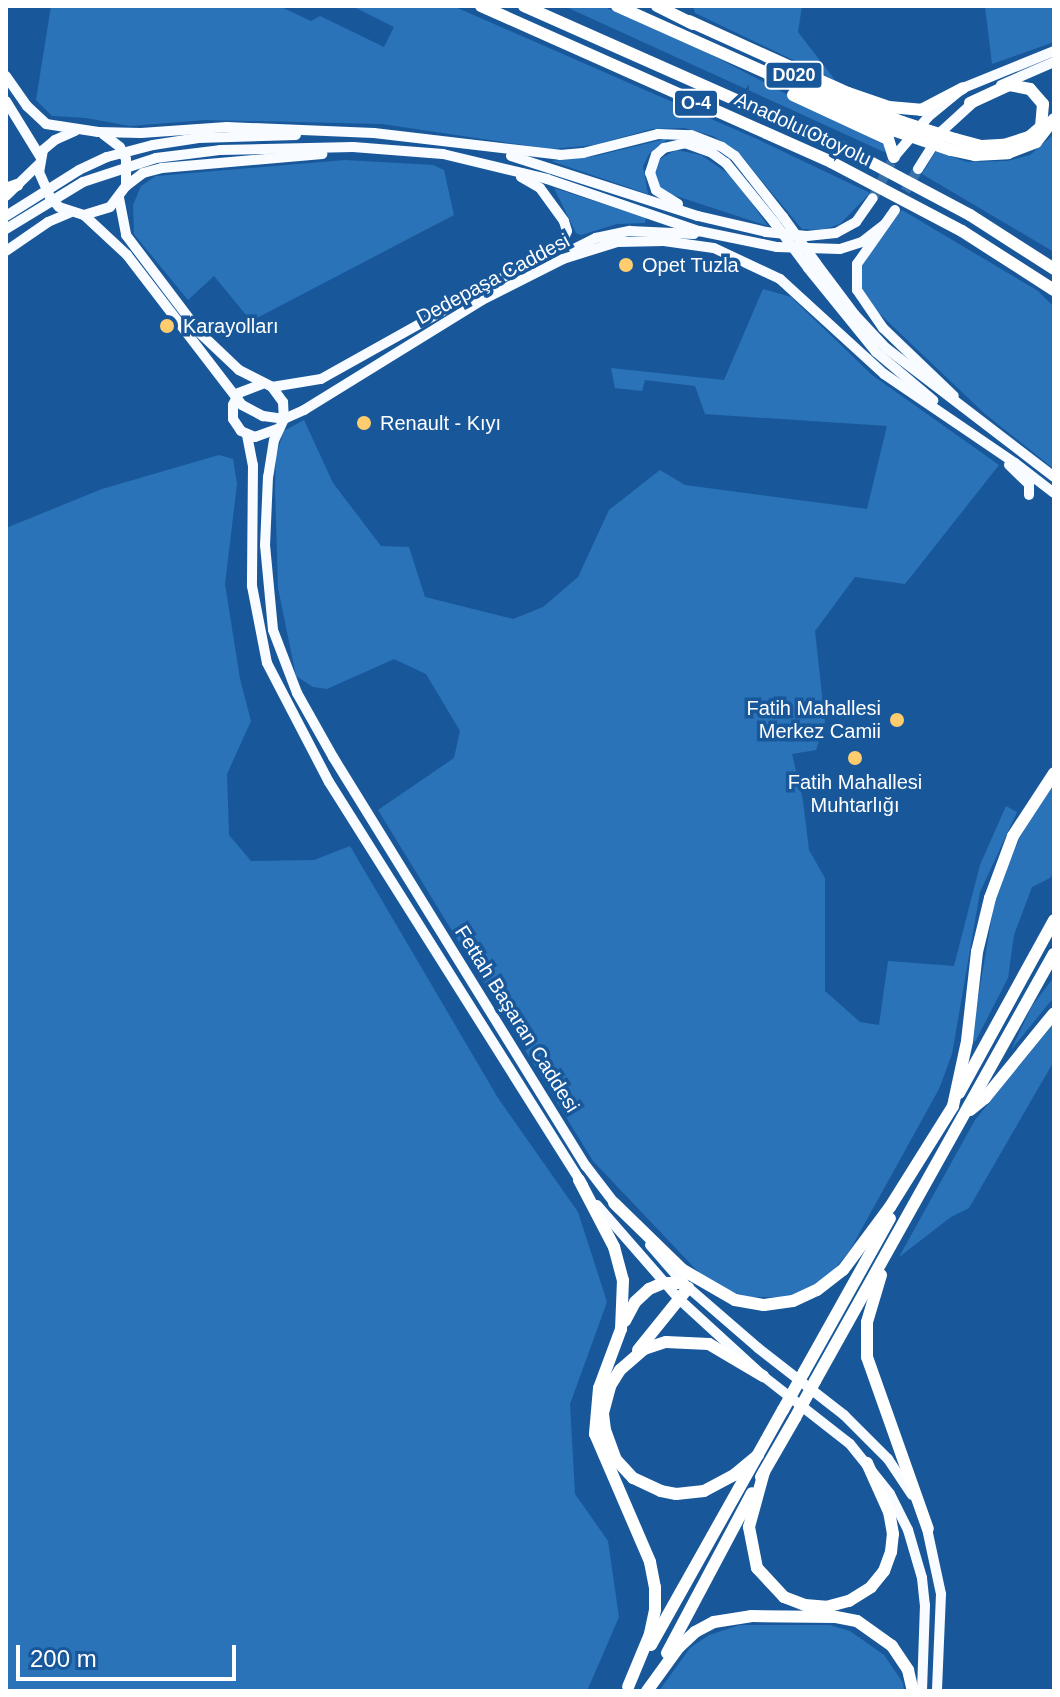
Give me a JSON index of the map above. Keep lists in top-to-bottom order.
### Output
{
  "streets": {
    "highway": ["D020", "O-4", "Anadolu Otoyolu"],
    "main road": ["Dedepaşa Caddesi", "Fettah Başaran Caddesi"]
  },
  "crossings": [
    ["Dedepaşa Caddesi", "Fettah Başaran Caddesi"]
  ],
  "places": [
    "Opet Tuzla",
    "Karayolları",
    "Renault - Kıyı",
    "Fatih Mahallesi Merkez Camii",
    "Fatih Mahallesi Muhtarlığı"
  ],
  "scale_bar": "200 m"
}
